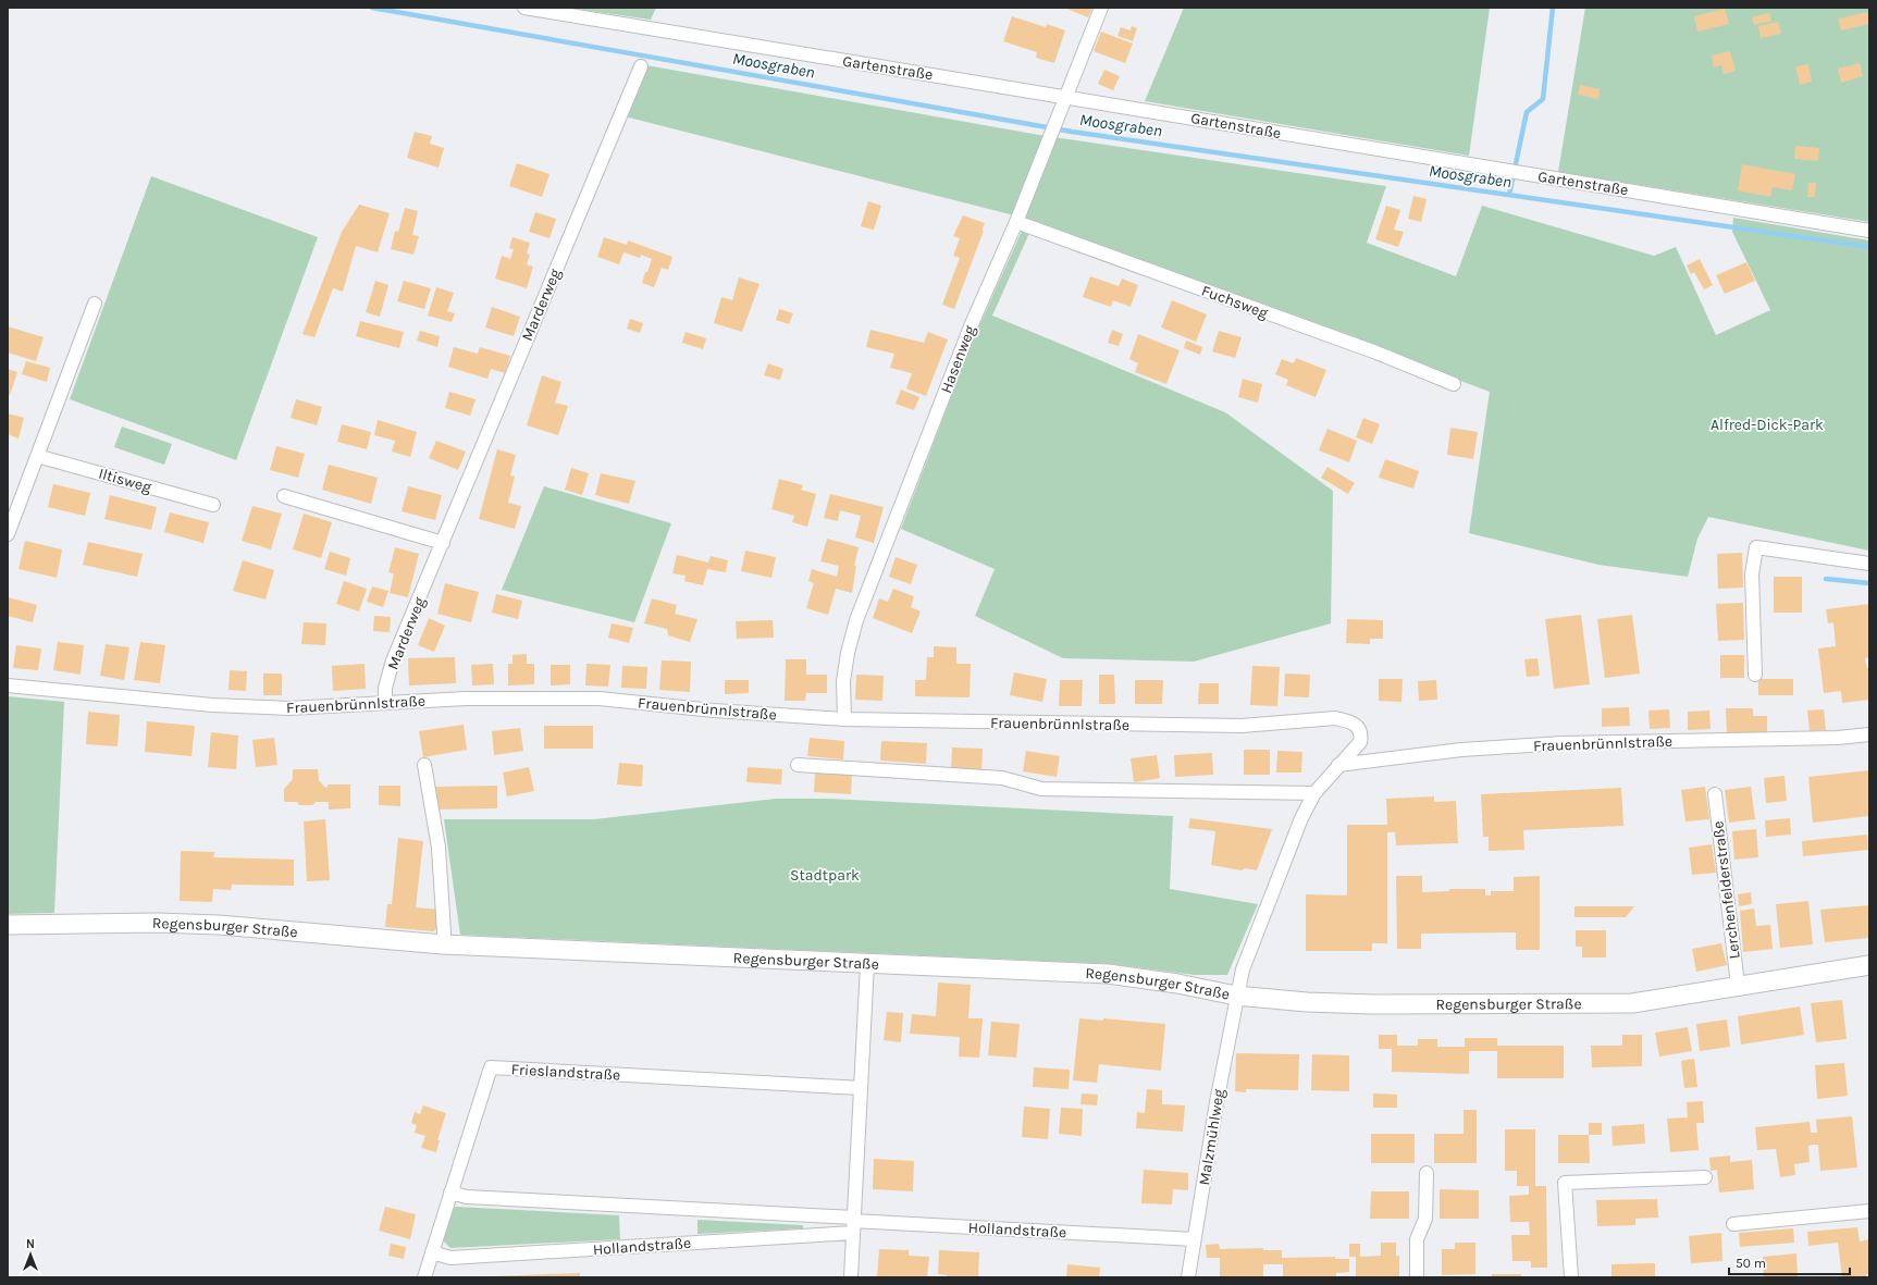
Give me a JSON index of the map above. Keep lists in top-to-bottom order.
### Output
{
  "streets": {
    "street": [
      "Gartenstraße",
      "Fuchsweg",
      "Marderweg",
      "Hasenweg",
      "Iltisweg",
      "Frauenbrünnlstraße",
      "Lerchenfelderstraße",
      "Regensburger Straße",
      "Frieslandstraße",
      "Malzmühlweg",
      "Hollandstraße"
    ]
  },
  "crossings": [
    ["Gartenstraße", "Hasenweg"],
    ["Fuchsweg", "Hasenweg"],
    ["Marderweg", "Frauenbrünnlstraße"],
    ["Hasenweg", "Frauenbrünnlstraße"],
    ["Frauenbrünnlstraße", "Regensburger Straße"],
    ["Frauenbrünnlstraße", "Malzmühlweg"],
    ["Lerchenfelderstraße", "Regensburger Straße"],
    ["Regensburger Straße", "Malzmühlweg"],
    ["Frieslandstraße", "Hollandstraße"],
    ["Malzmühlweg", "Hollandstraße"]
  ],
  "water": ["Moosgraben"],
  "parks": ["Alfred-Dick-Park", "Stadtpark"],
  "scale_bar": "50 m",
  "north": "top"
}
